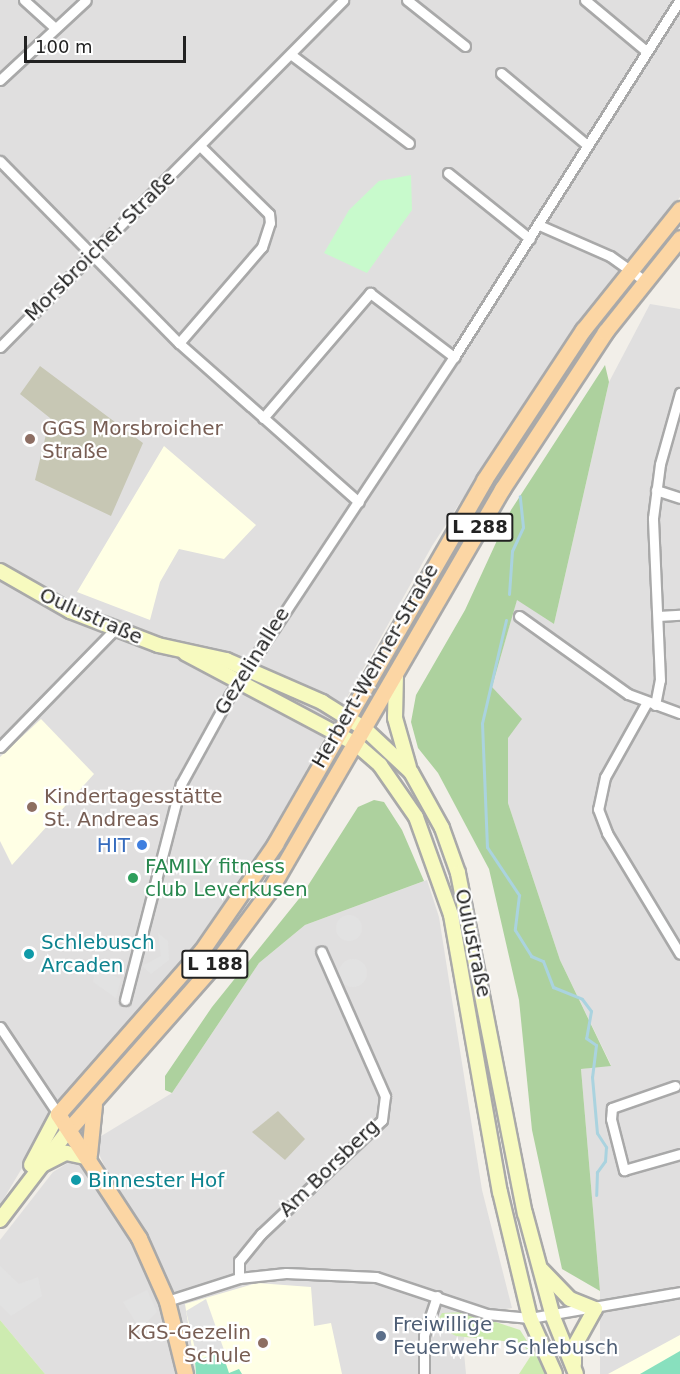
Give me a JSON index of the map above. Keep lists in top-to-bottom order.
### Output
{
  "streets": {
    "main road": [
      "L 288",
      "Oulustraße",
      "Herbert-Wehner-Straße",
      "L 188"
    ],
    "street": ["Morsbroicher Straße", "Gezelinallee", "Am Borsberg"]
  },
  "crossings": [
    ["Oulustraße", "Gezelinallee"],
    ["Oulustraße", "Herbert-Wehner-Straße"]
  ],
  "places": [
    "GGS Morsbroicher Straße",
    "Kindertagesstätte St. Andreas",
    "HIT",
    "FAMILY fitness club Leverkusen",
    "Schlebusch Arcaden",
    "Binnester Hof",
    "Freiwillige Feuerwehr Schlebusch",
    "KGS-Gezelin Schule"
  ],
  "scale_bar": "100 m"
}
